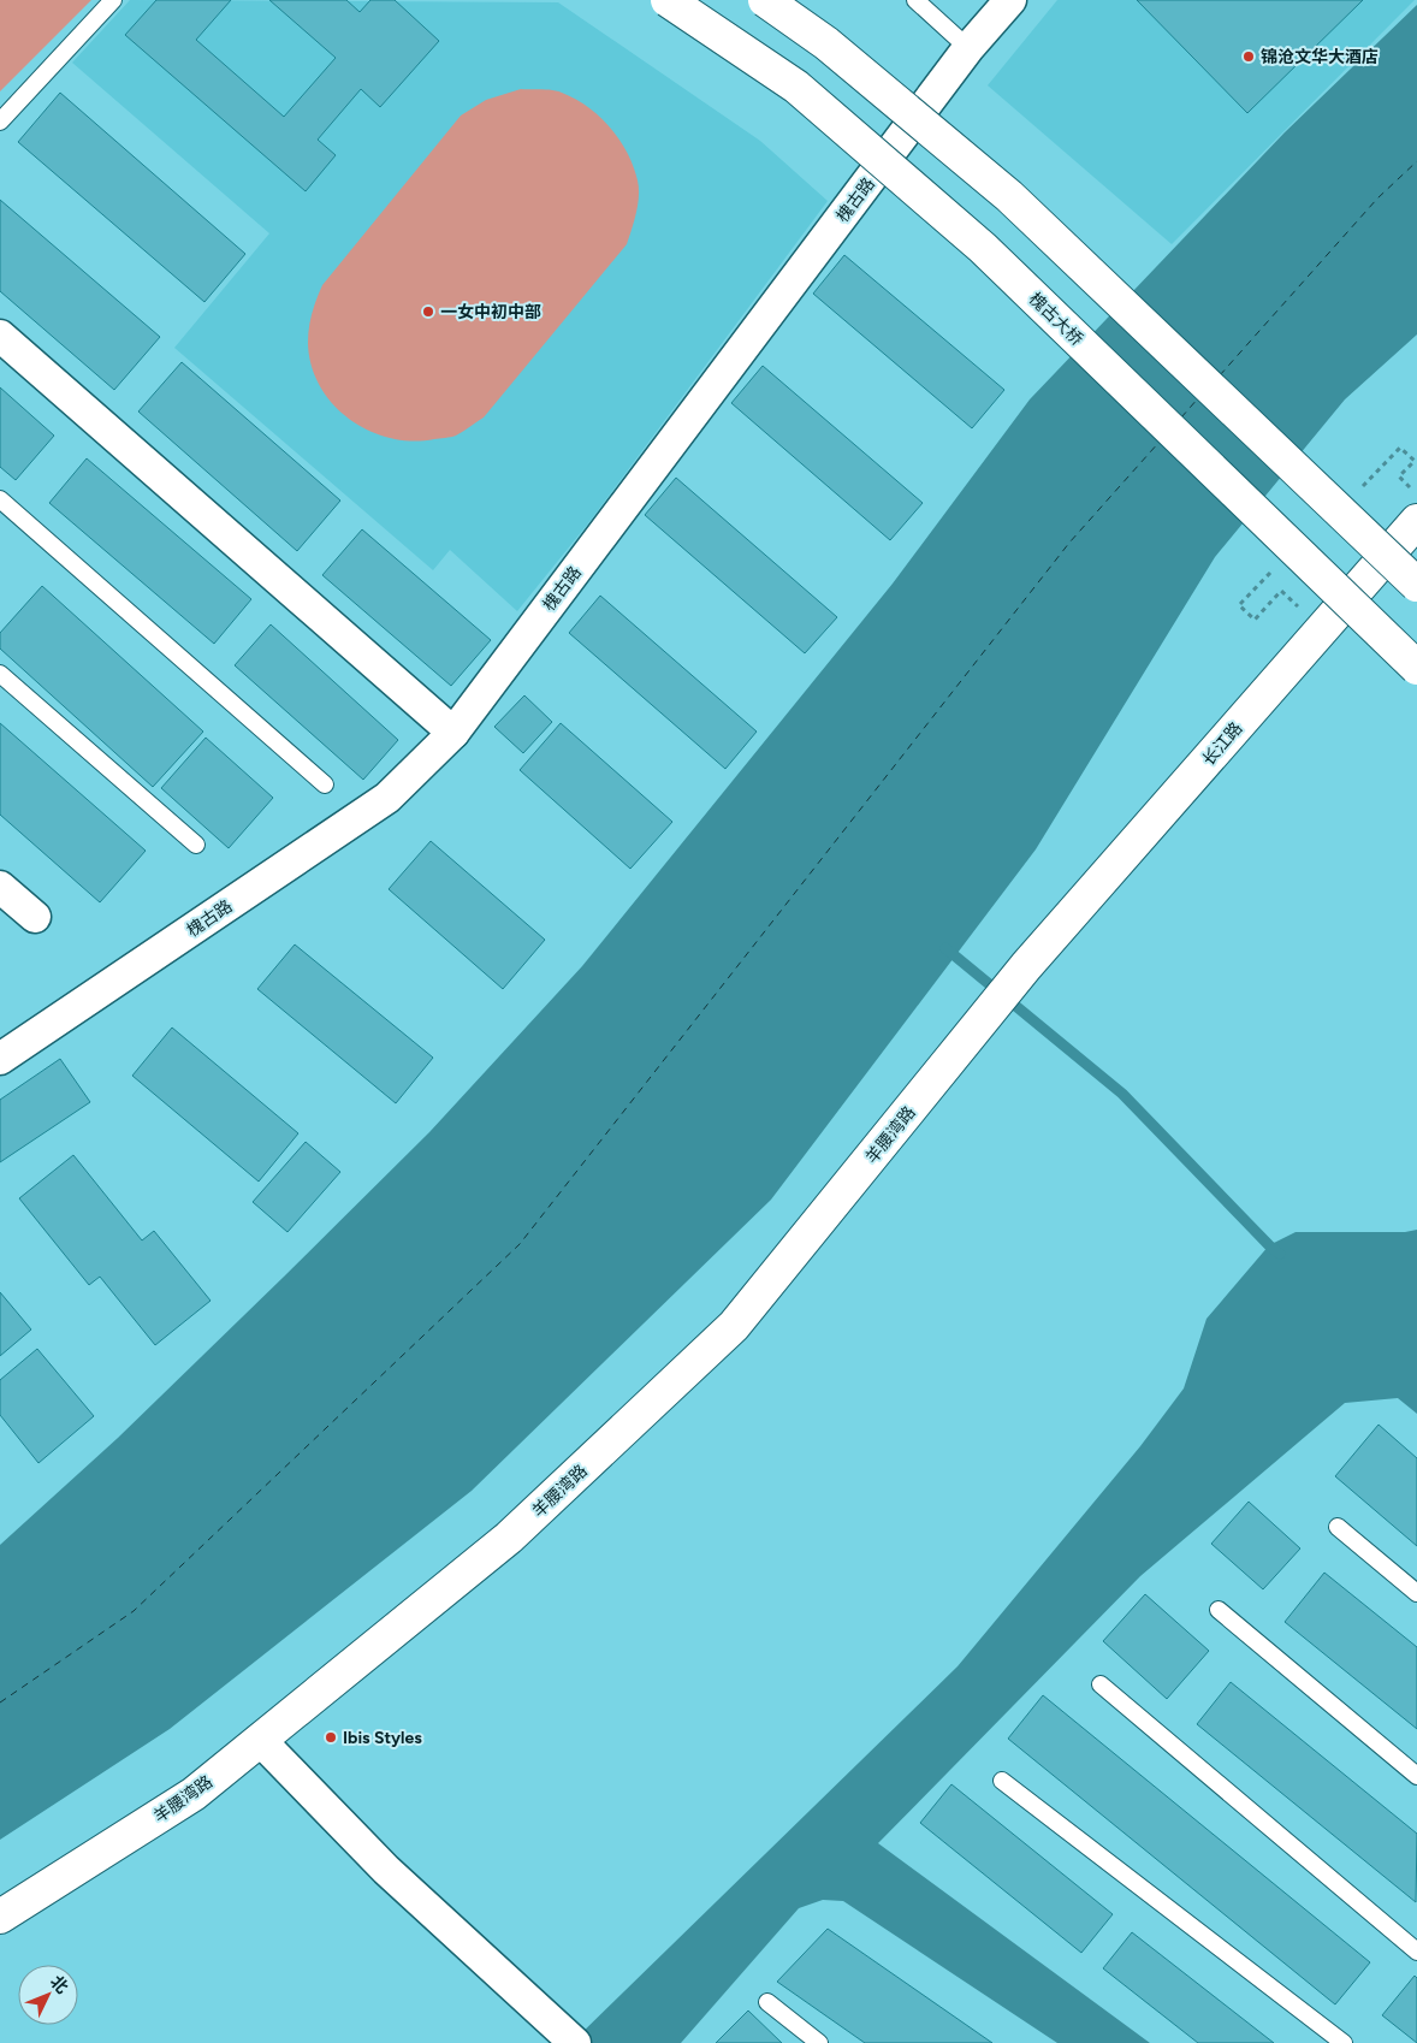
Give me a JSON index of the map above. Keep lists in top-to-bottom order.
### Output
{
  "streets": {
    "street": [
      "槐古路",
      "槐古大桥",
      "长江路",
      "羊腰湾路"
    ]
  },
  "crossings": [
    ["长江路", "羊腰湾路"]
  ],
  "places": ["锦沧文华大酒店", "一女中初中部", "Ibis Styles"],
  "north": "top right"
}
